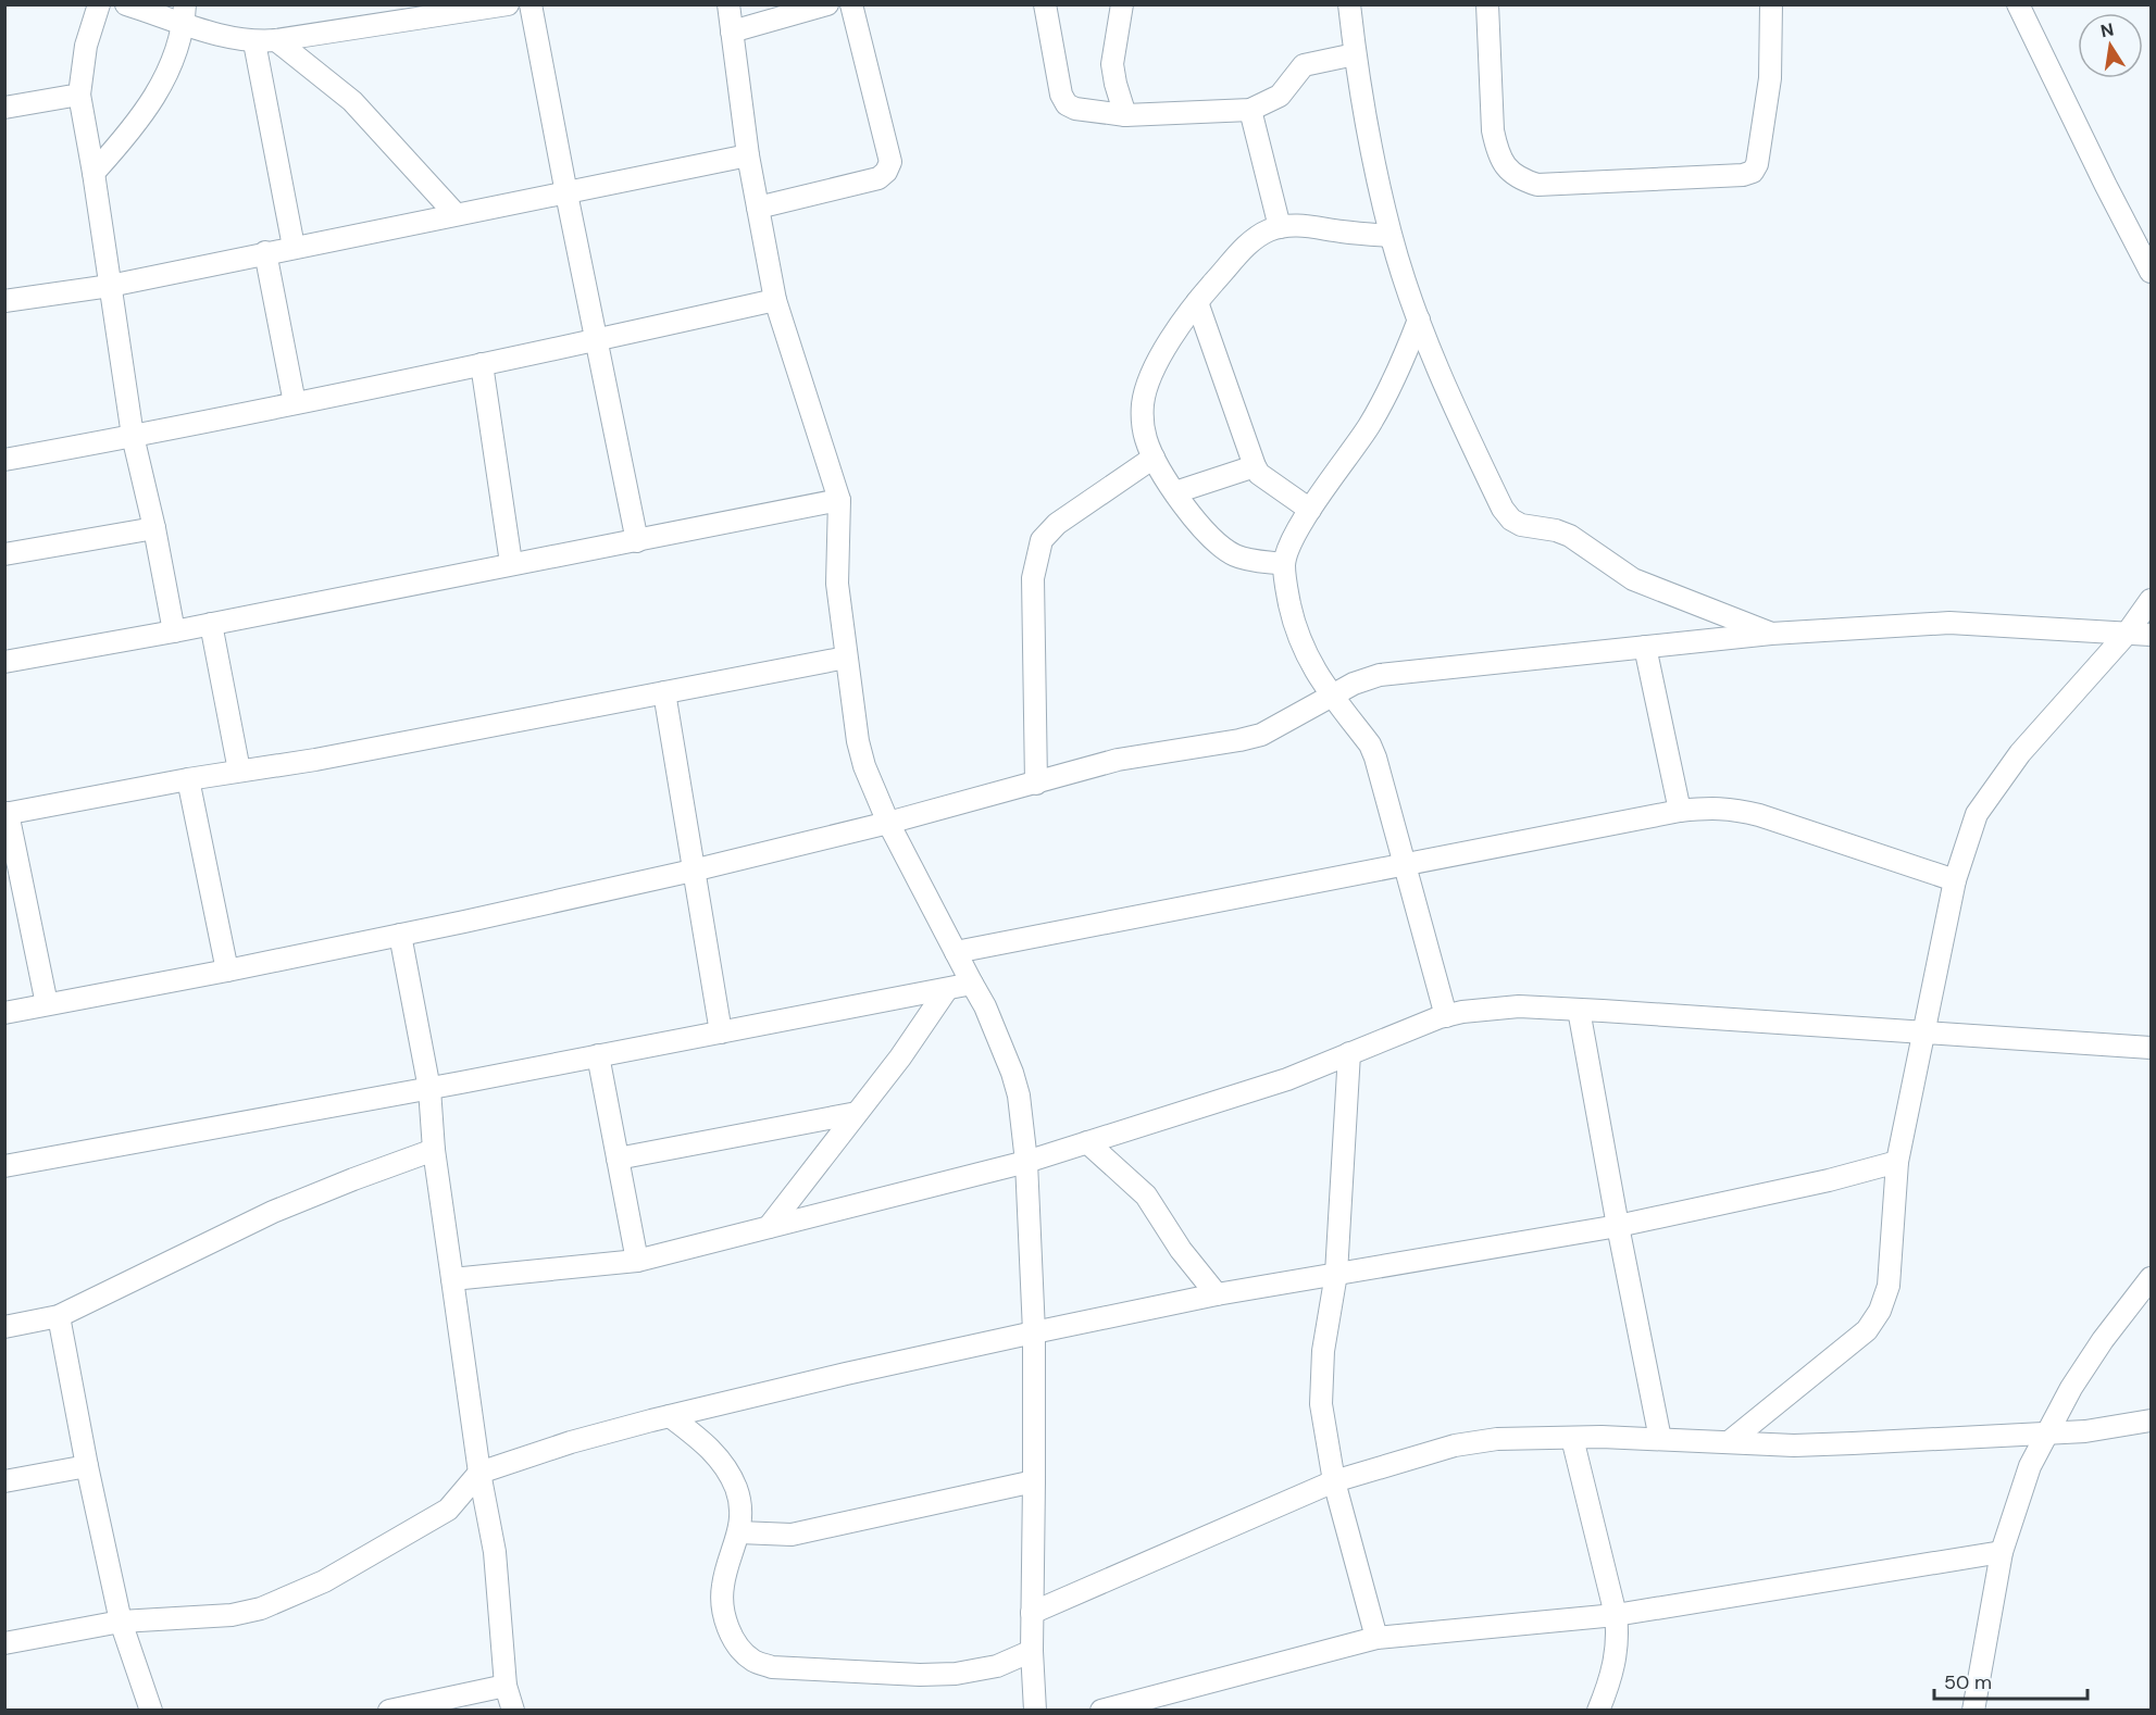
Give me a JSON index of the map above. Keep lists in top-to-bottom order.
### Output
{
  "scale_bar": "50 m",
  "north": "top"
}
